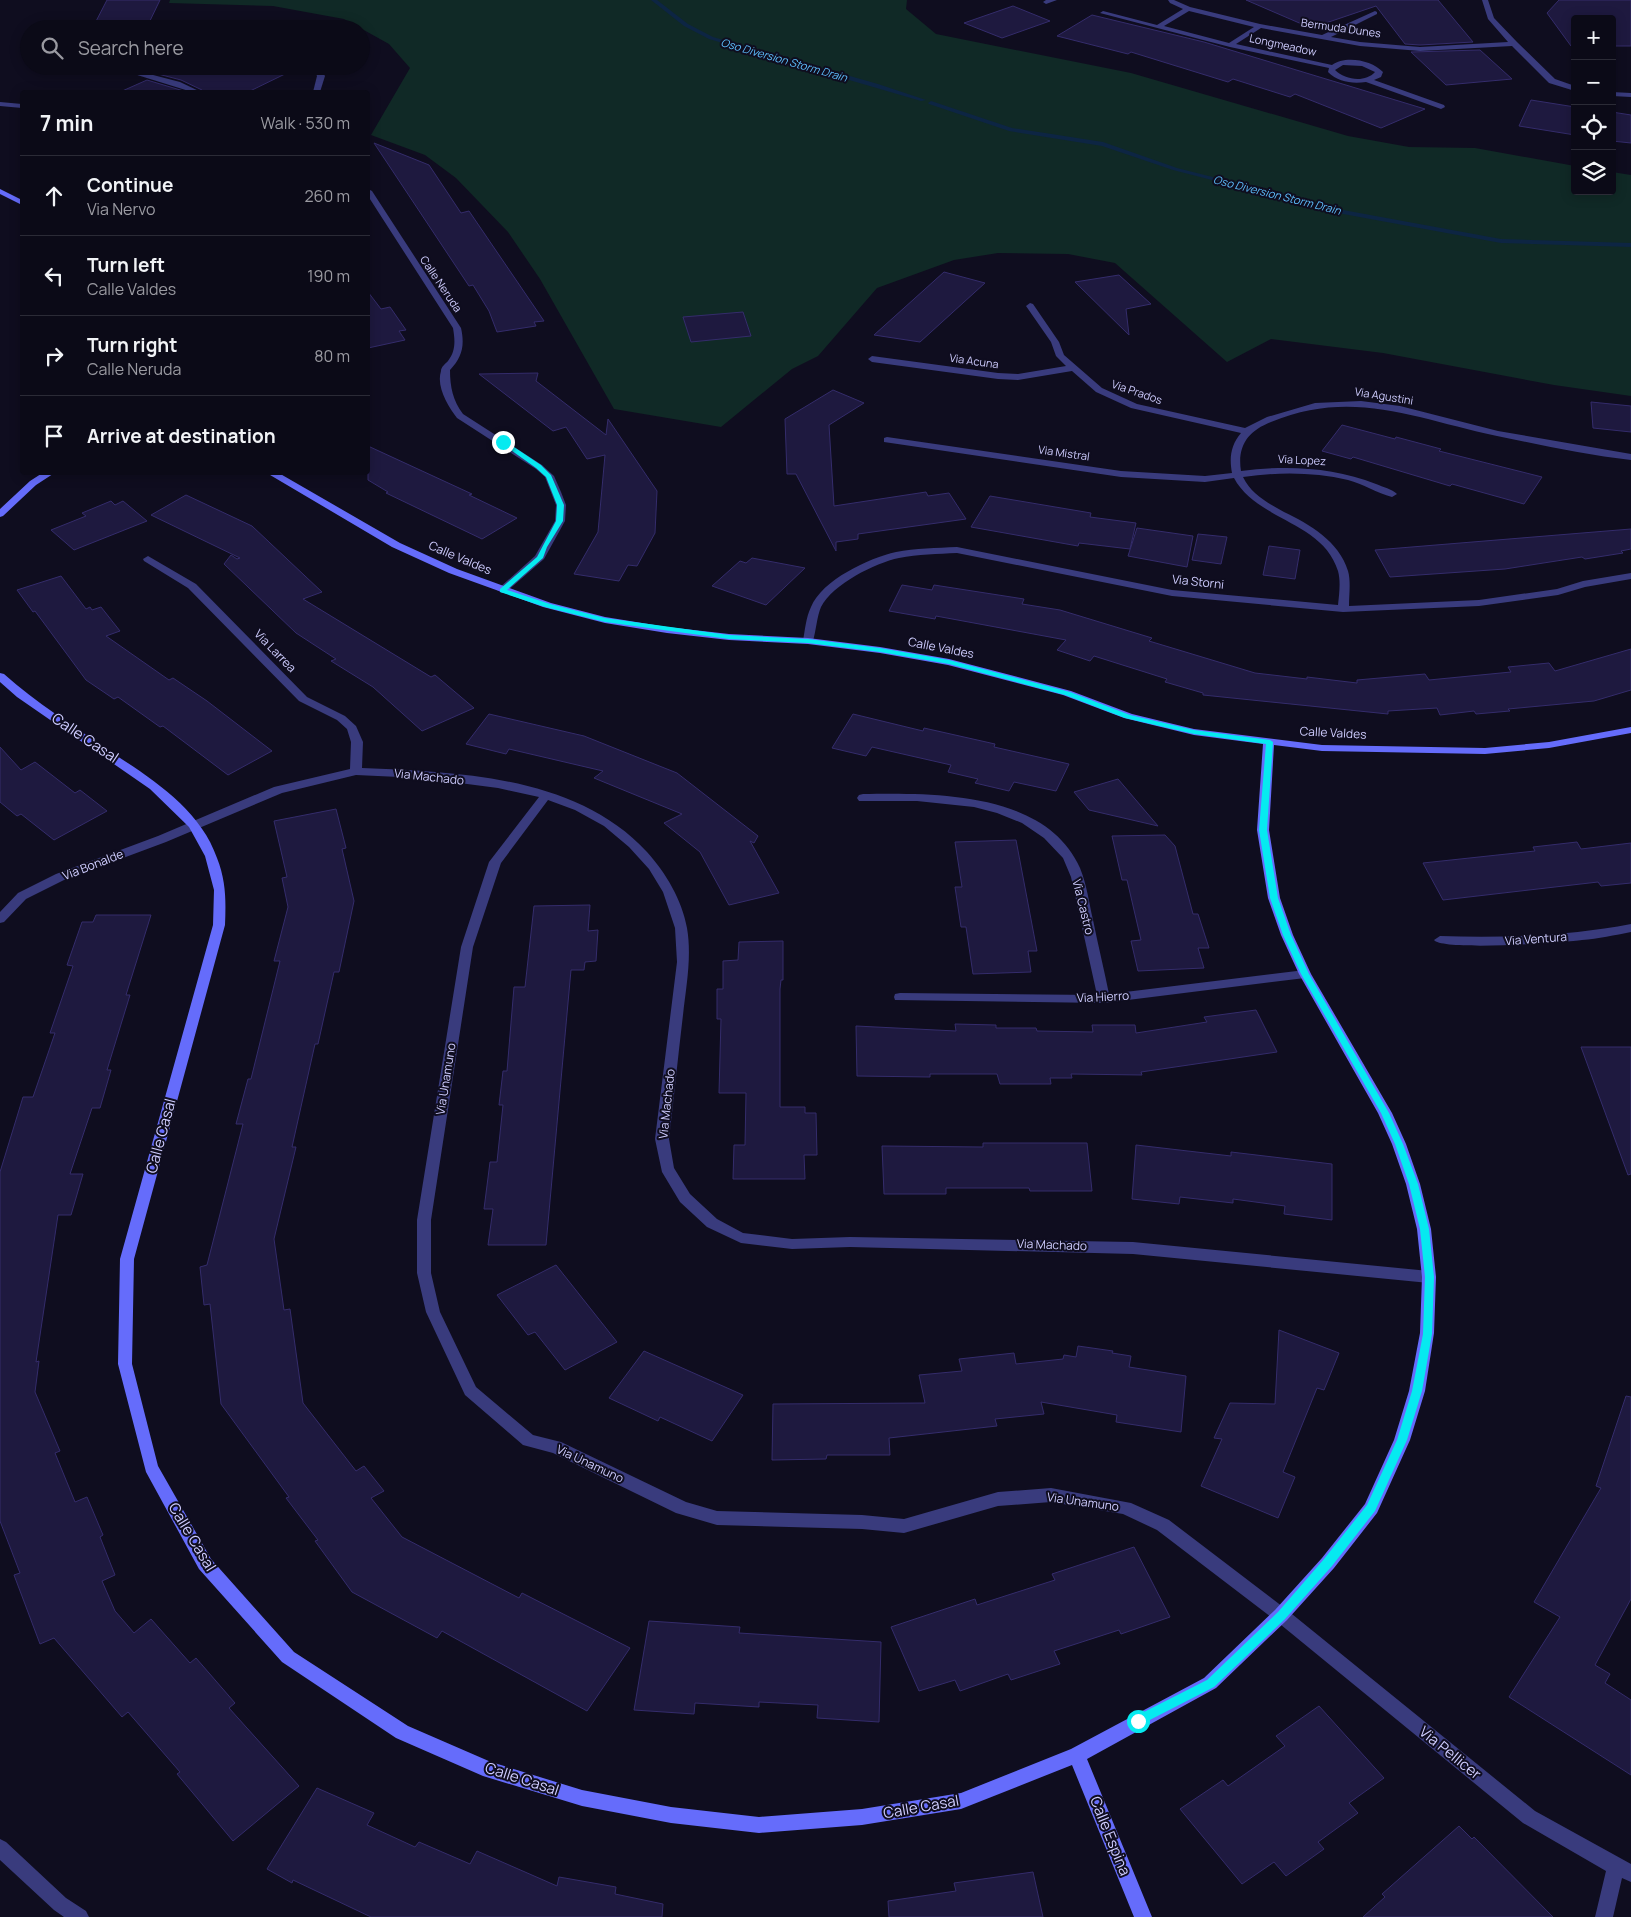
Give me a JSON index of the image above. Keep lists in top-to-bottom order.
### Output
{
  "streets": {
    "street": [
      "Bermuda Dunes",
      "Longmeadow",
      "Calle Neruda",
      "Via Acuna",
      "Via Prados",
      "Via Agustini",
      "Via Mistral",
      "Via Lopez",
      "Calle Valdes",
      "Via Storni",
      "Via Larrea",
      "Calle Casal",
      "Via Machado",
      "Via Bonalde",
      "Via Castro",
      "Via Ventura",
      "Via Hierro",
      "Via Unamuno",
      "Via Pellicer",
      "Calle Espina"
    ]
  },
  "crossings": [
    ["Bermuda Dunes", "Longmeadow"],
    ["Calle Neruda", "Calle Valdes"],
    ["Via Acuna", "Via Prados"],
    ["Via Prados", "Via Agustini"],
    ["Via Mistral", "Via Lopez"],
    ["Calle Valdes", "Via Storni"],
    ["Calle Valdes", "Calle Casal"],
    ["Via Larrea", "Via Machado"],
    ["Calle Casal", "Via Machado"],
    ["Calle Casal", "Via Bonalde"],
    ["Calle Casal", "Via Hierro"],
    ["Calle Casal", "Via Unamuno"],
    ["Calle Casal", "Via Pellicer"],
    ["Calle Casal", "Calle Espina"],
    ["Via Machado", "Via Bonalde"],
    ["Via Machado", "Via Unamuno"],
    ["Via Castro", "Via Hierro"],
    ["Via Unamuno", "Via Pellicer"]
  ],
  "water": ["Oso Diversion Storm Drain"],
  "page": {
    "map_buttons": ["+", "−"],
    "search": "Search here",
    "heading": ["7 min", "Walk · 530 m"],
    "list": [
      ["Continue", "Via Nervo", "260 m"],
      ["Turn left", "Calle Valdes", "190 m"],
      ["Turn right", "Calle Neruda", "80 m"],
      "Arrive at destination"
    ]
  }
}
